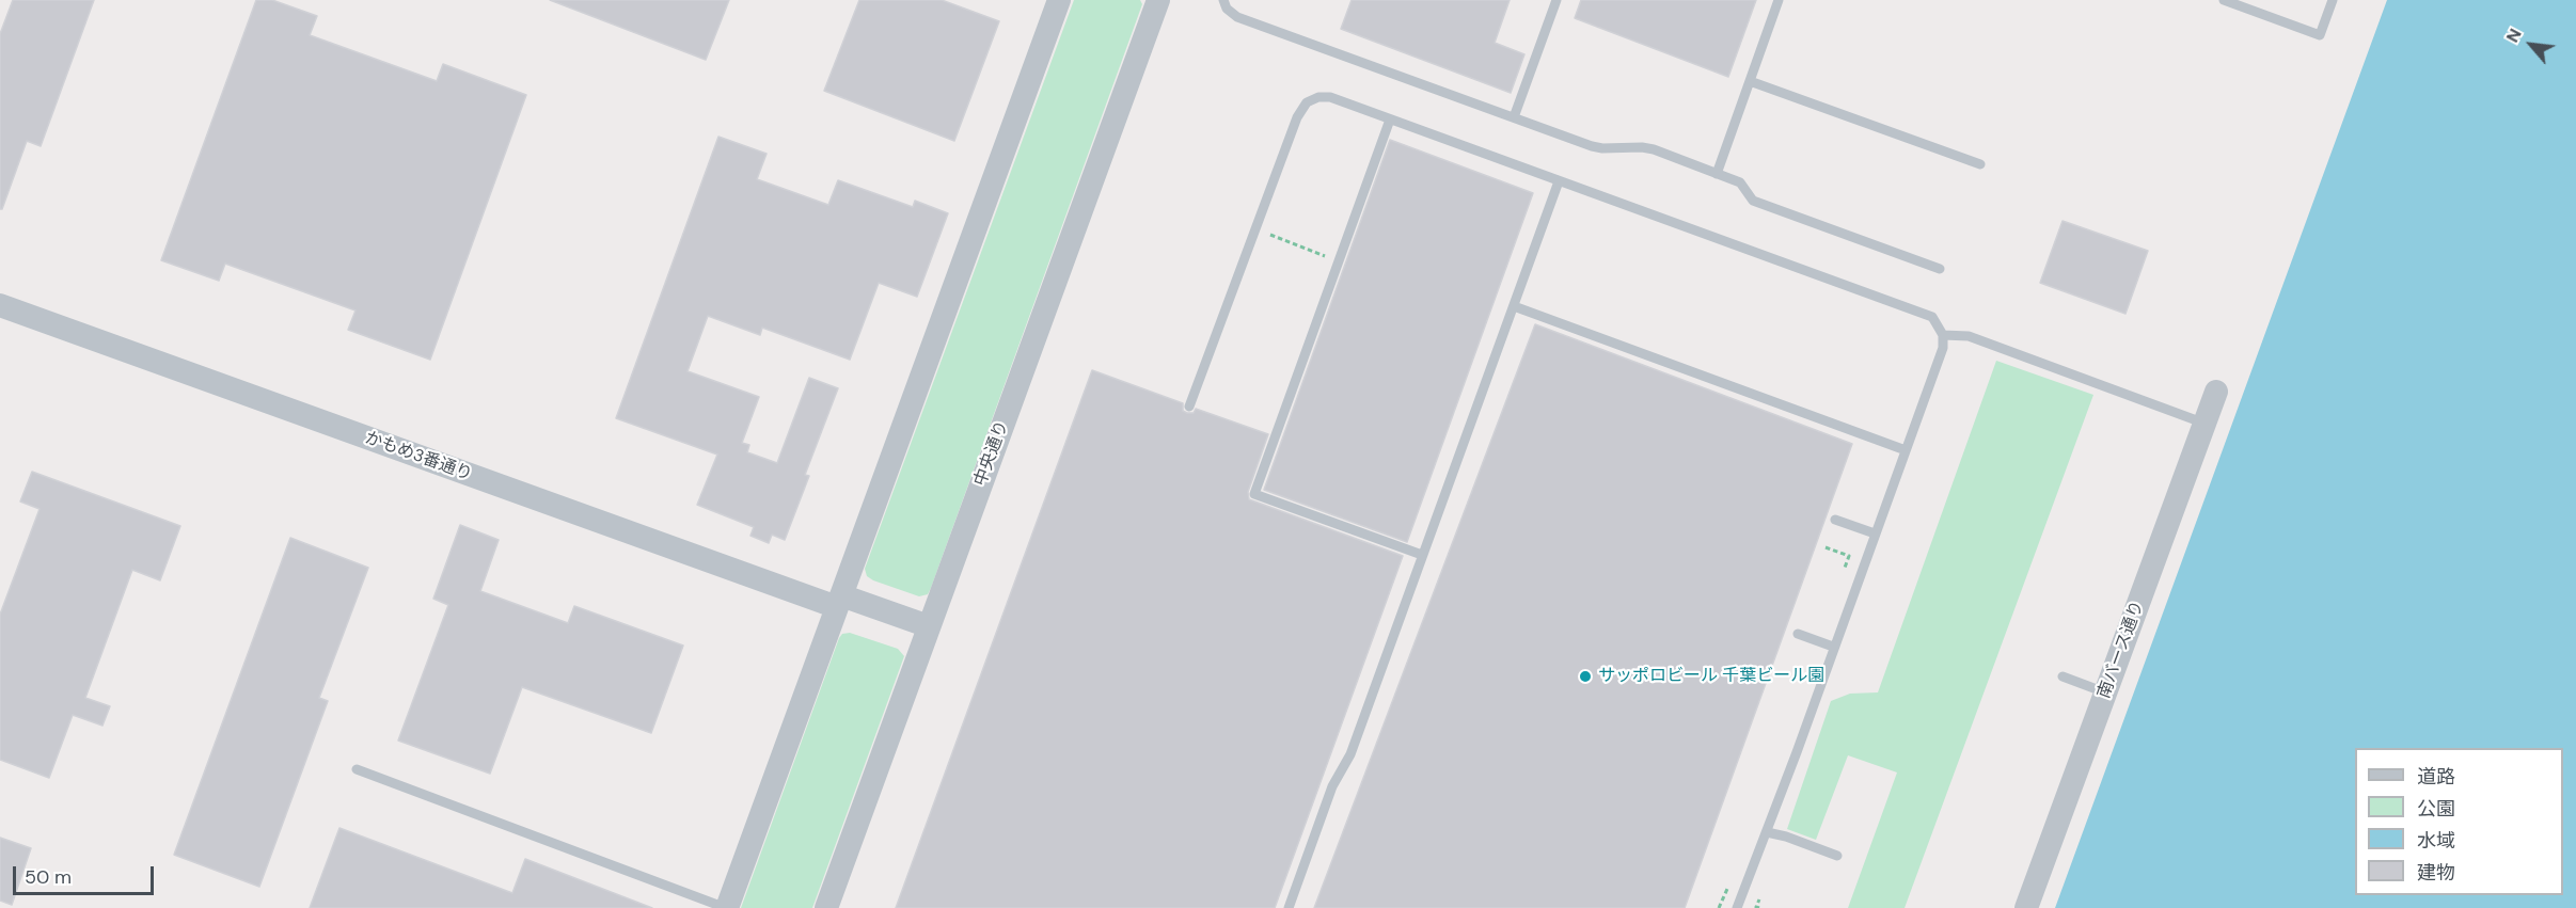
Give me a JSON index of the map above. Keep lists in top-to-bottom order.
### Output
{
  "streets": {
    "street": ["中央通り", "かもめ3番通り", "南バース通り"]
  },
  "crossings": [
    ["中央通り", "かもめ3番通り"]
  ],
  "places": ["サッポロビール 千葉ビール園"],
  "legend": [
    "道路",
    "公園",
    "水域",
    "建物"
  ],
  "scale_bar": "50 m",
  "north": "top left"
}
